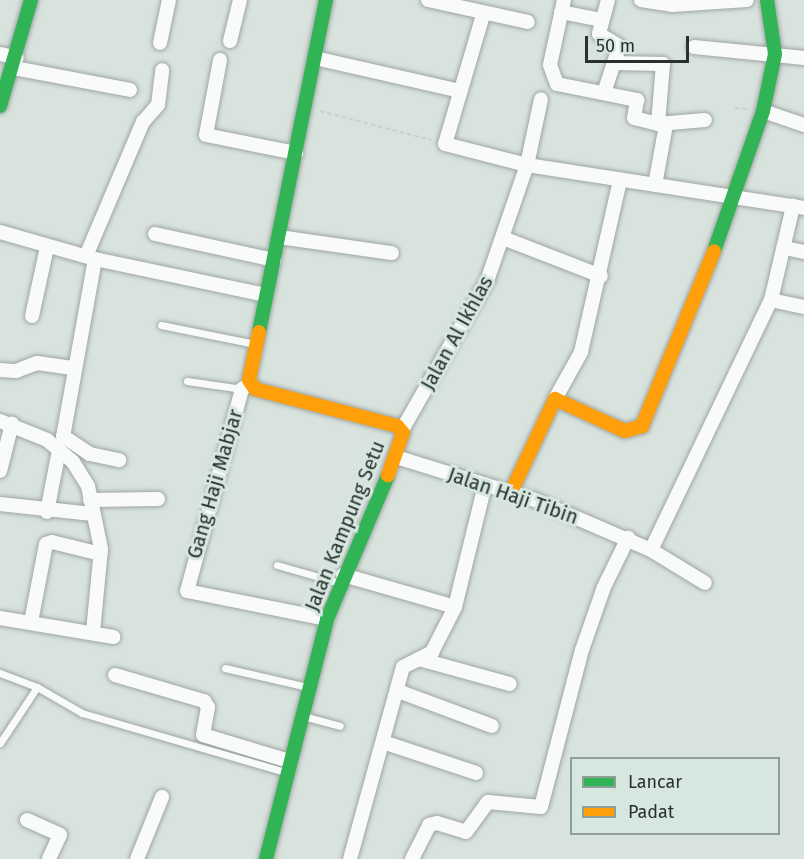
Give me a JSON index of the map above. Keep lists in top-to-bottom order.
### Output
{
  "streets": {
    "street": [
      "Jalan Al Ikhlas",
      "Gang Haji Mabjar",
      "Jalan Haji Tibin",
      "Jalan Kampung Setu"
    ]
  },
  "crossings": [
    ["Jalan Al Ikhlas", "Jalan Kampung Setu"],
    ["Gang Haji Mabjar", "Jalan Kampung Setu"],
    ["Jalan Haji Tibin", "Jalan Kampung Setu"]
  ],
  "legend": ["Lancar", "Padat"],
  "scale_bar": "50 m"
}
